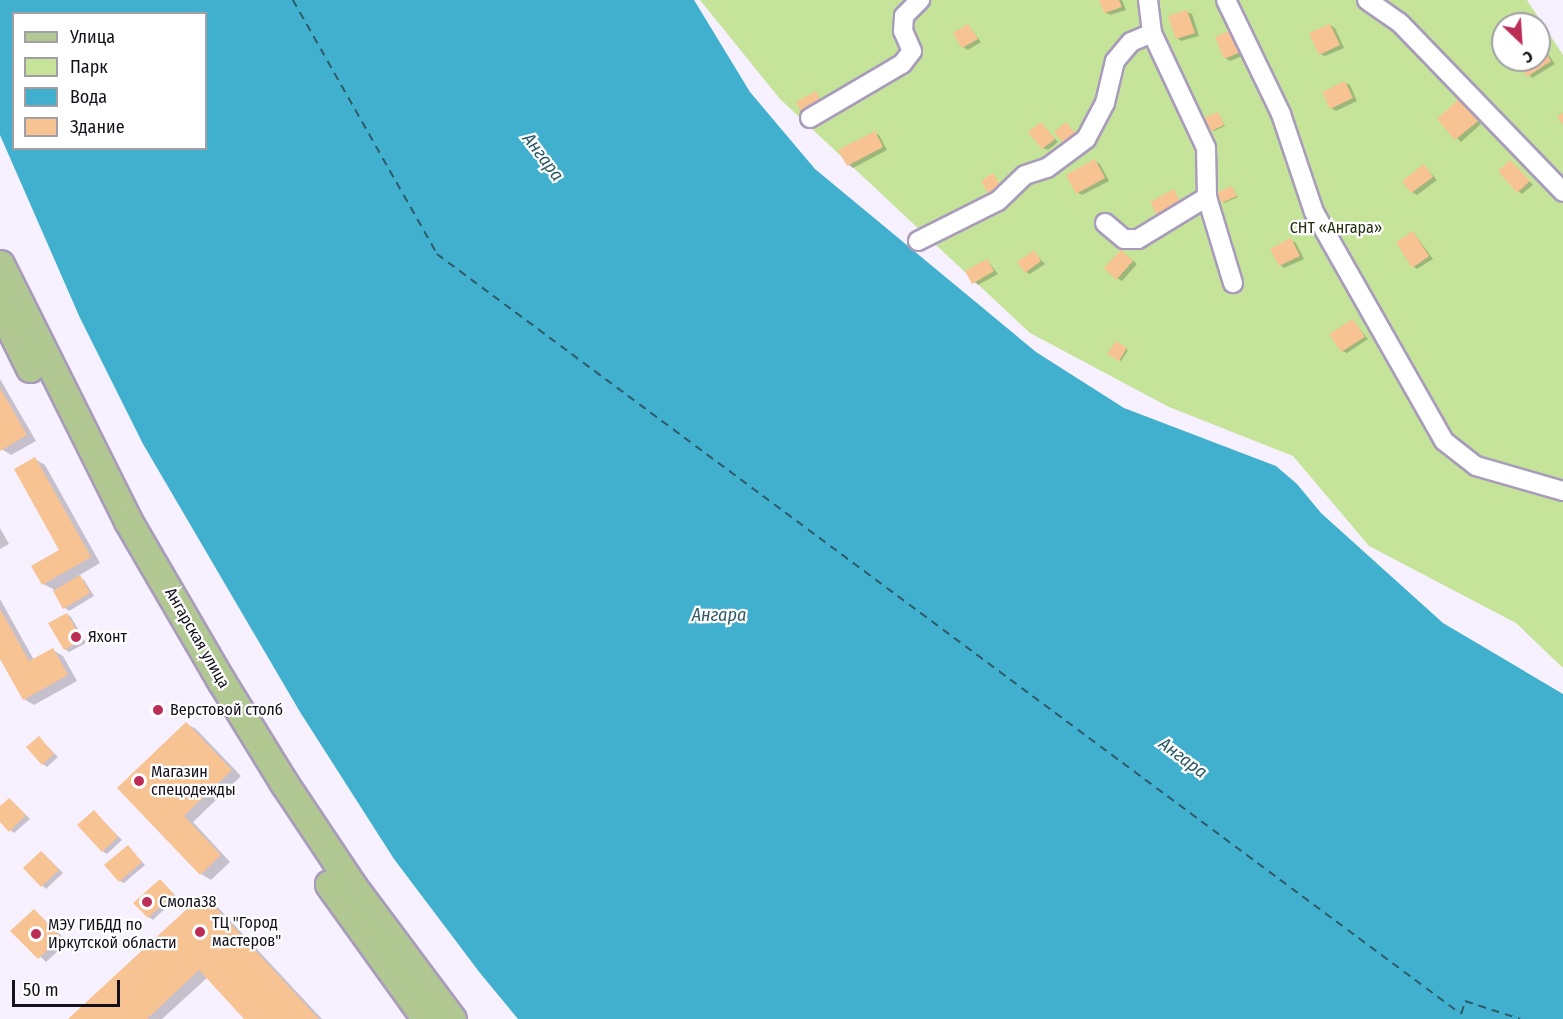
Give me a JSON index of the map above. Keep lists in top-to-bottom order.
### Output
{
  "streets": {
    "main road": ["Ангарская улица"]
  },
  "water": ["Ангара"],
  "parks": ["СНТ «Ангара»"],
  "places": [
    "Яхонт",
    "Верстовой столб",
    "Магазин спецодежды",
    "Смола38",
    "ТЦ \"Город мастеров\"",
    "МЭУ ГИБДД по Иркутской области"
  ],
  "legend": [
    "Улица",
    "Парк",
    "Вода",
    "Здание"
  ],
  "scale_bar": "50 m",
  "north": "bottom right"
}
